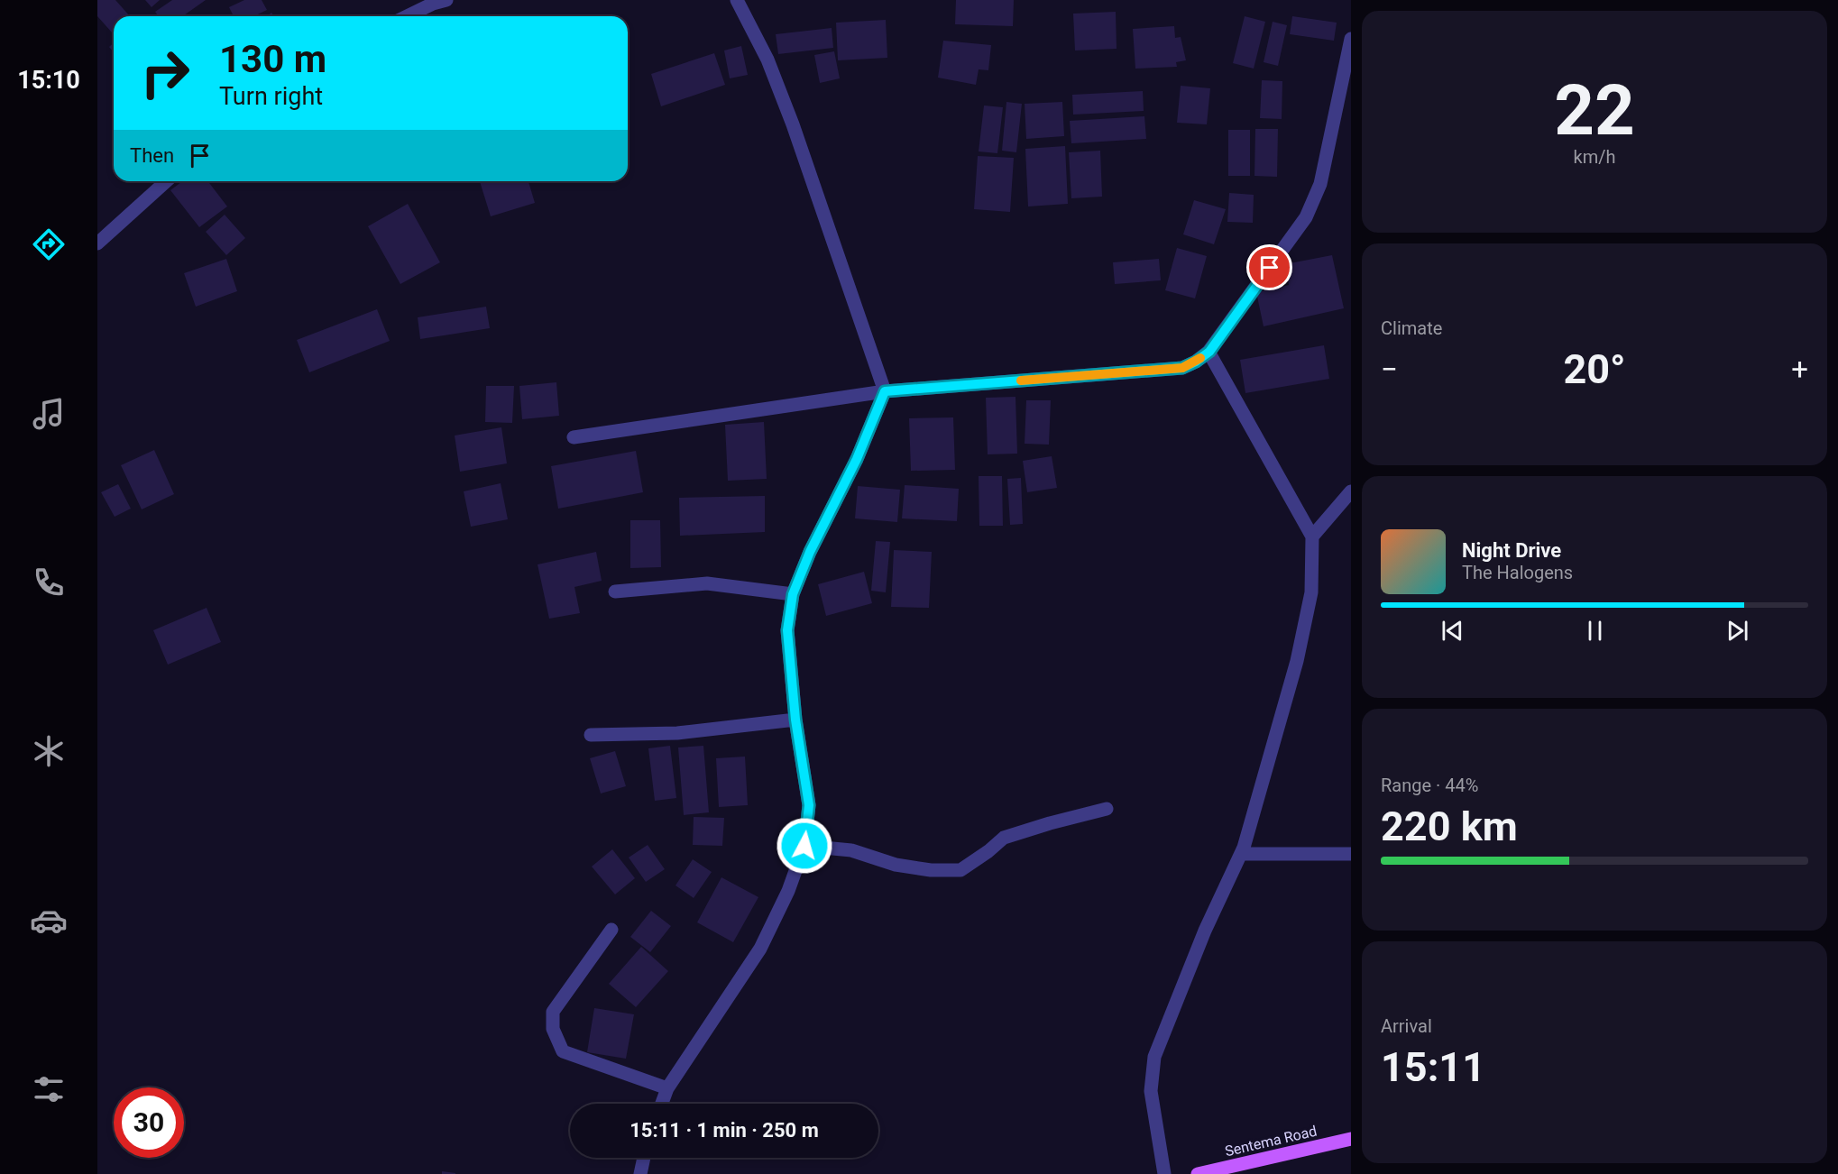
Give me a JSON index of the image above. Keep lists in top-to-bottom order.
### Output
{
  "streets": {
    "main road": ["Sentema Road"]
  },
  "page": {
    "tabs": "15:10",
    "tile": [
      ["22", "km/h"],
      "Climate",
      ["Range · 44%", "220 km"],
      ["Arrival", "15:11"]
    ],
    "turn": ["130 m", "Turn right"],
    "then": "Then",
    "heat": ["−", "20°", "+"],
    "song": ["Night Drive", "The Halogens"],
    "limit": "30",
    "trip": "15:11 · 1 min · 250 m"
  }
}
